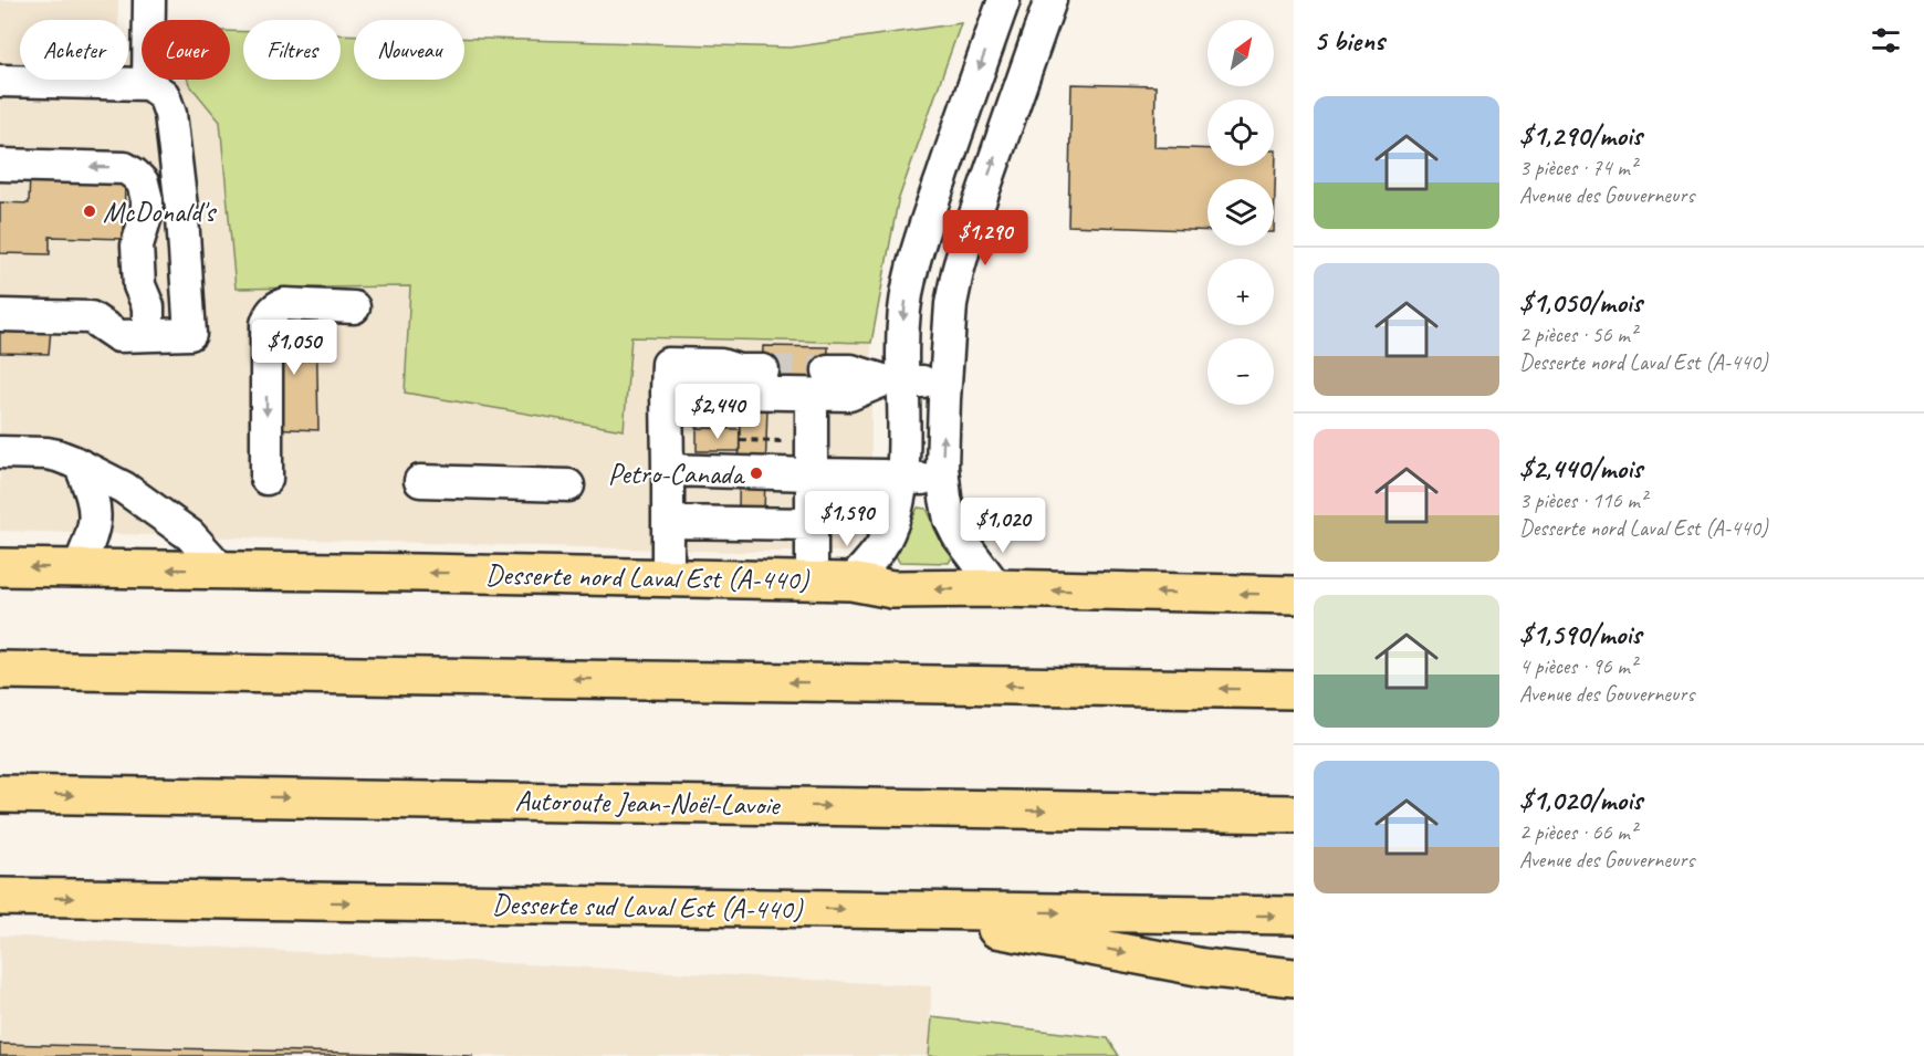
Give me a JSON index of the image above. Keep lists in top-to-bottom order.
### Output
{
  "streets": {
    "main road": ["Desserte nord Laval Est (A-440)", "Autoroute Jean-Noël-Lavoie", "Desserte sud Laval Est (A-440)"]
  },
  "places": ["McDonald's", "Petro-Canada"],
  "north": "top right",
  "page": {
    "heading": "5 biens",
    "map_buttons": ["+", "−"],
    "chip": [
      "Acheter",
      "Louer",
      "Filtres",
      "Nouveau"
    ],
    "list": [
      {
        "name": "$1,290/mois",
        "note": "3 pièces · 74 m² · Avenue des Gouverneurs"
      },
      {
        "name": "$1,050/mois",
        "note": "2 pièces · 56 m² · Desserte nord Laval Est (A-440)"
      },
      {
        "name": "$2,440/mois",
        "note": "3 pièces · 116 m² · Desserte nord Laval Est (A-440)"
      },
      {
        "name": "$1,590/mois",
        "note": "4 pièces · 96 m² · Avenue des Gouverneurs"
      },
      {
        "name": "$1,020/mois",
        "note": "2 pièces · 66 m² · Avenue des Gouverneurs"
      }
    ],
    "price": [
      "$1,290",
      "$1,050",
      "$2,440",
      "$1,590",
      "$1,020"
    ]
  }
}
